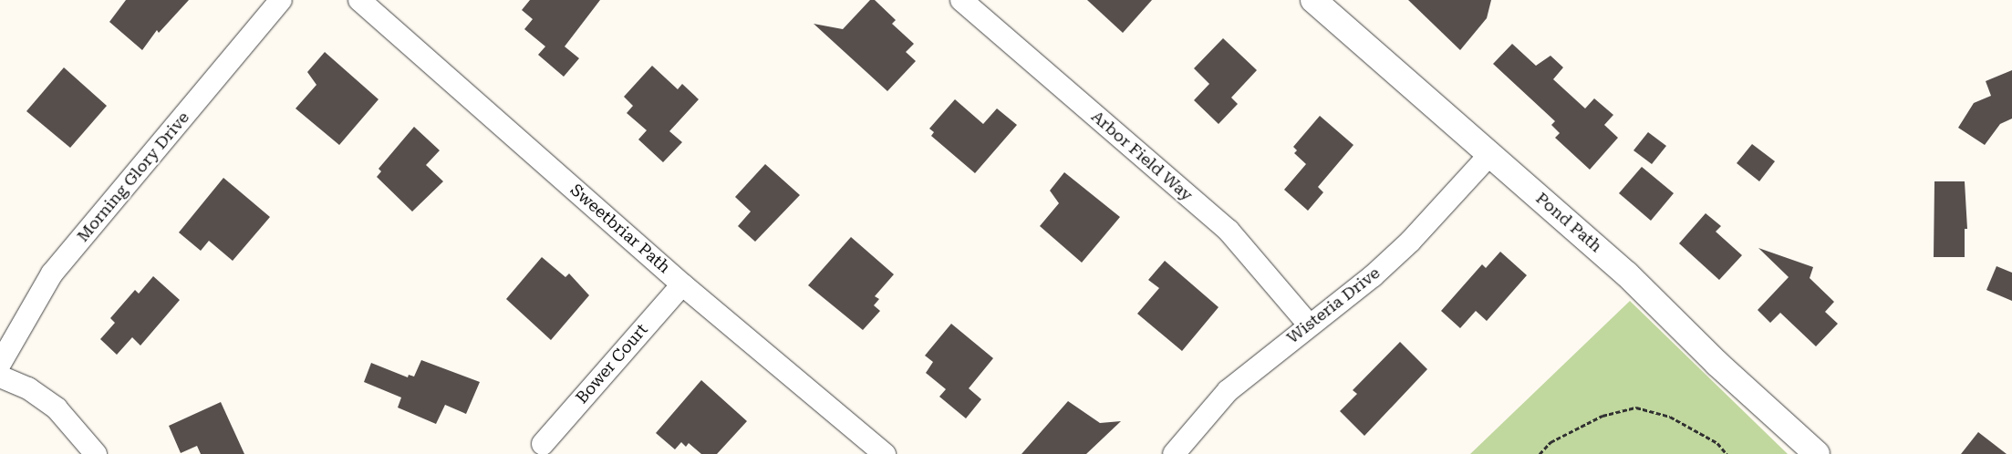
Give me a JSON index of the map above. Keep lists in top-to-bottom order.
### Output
{
  "streets": {
    "street": [
      "Arbor Field Way",
      "Morning Glory Drive",
      "Pond Path",
      "Sweetbriar Path",
      "Wisteria Drive",
      "Bower Court"
    ]
  },
  "crossings": [
    ["Arbor Field Way", "Wisteria Drive"],
    ["Pond Path", "Wisteria Drive"],
    ["Sweetbriar Path", "Bower Court"]
  ]
}
